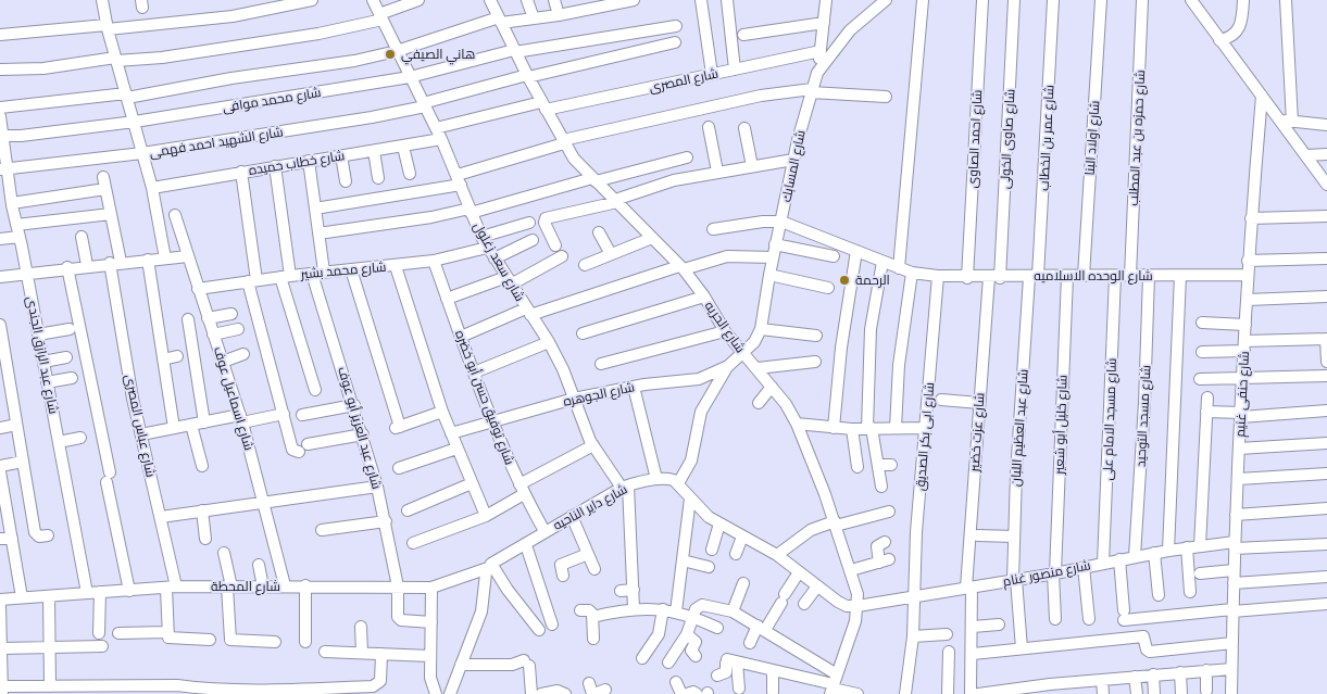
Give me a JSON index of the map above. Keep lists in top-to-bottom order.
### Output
{
  "streets": {
    "street": [
      "شارع المصرى",
      "شارع محمد موافى",
      "شارع عمر بن الخطاب",
      "شارع اولاد البنا",
      "شارع حمزه بن عبد المطلب",
      "شارع احمد الصاوى",
      "شارع صاوى الخولى",
      "شارع الشهيد احمد فهمى",
      "شارع خطاب حميده",
      "شارع المسابك",
      "شارع سعد زغلول",
      "شارع محمد بشير",
      "شارع الوحده الاسلاميه",
      "شارع الحريه",
      "شارع عبد الرازق الجندى",
      "شارع الجوهره",
      "شارع حنفى غنيم",
      "شارع توفيق حسن أبو خضره",
      "شارع اسماعيل عوف",
      "شارع مسجد التوحيد",
      "شارع مسجد الامام على",
      "شارع خليل أبو شعير",
      "شارع عباس المصرى",
      "شارع عبد العزيز أبو عوف",
      "شارع عبد العظيم اللبان",
      "شارع عزت خضير",
      "شارع ابى بكر الصديق",
      "شارع داير الناحيه",
      "شارع منصور غنام",
      "شارع المحطة"
    ]
  },
  "crossings": [
    ["شارع المصرى", "شارع سعد زغلول"],
    ["شارع المصرى", "شارع الحريه"],
    ["شارع محمد موافى", "شارع سعد زغلول"],
    ["شارع محمد موافى", "شارع الحريه"],
    ["شارع محمد موافى", "شارع عبد الرازق الجندى"],
    ["شارع عمر بن الخطاب", "شارع الوحده الاسلاميه"],
    ["شارع عمر بن الخطاب", "شارع عبد العظيم اللبان"],
    ["شارع اولاد البنا", "شارع الوحده الاسلاميه"],
    ["شارع حمزه بن عبد المطلب", "شارع الوحده الاسلاميه"],
    ["شارع احمد الصاوى", "شارع الوحده الاسلاميه"],
    ["شارع صاوى الخولى", "شارع الوحده الاسلاميه"],
    ["شارع صاوى الخولى", "شارع عزت خضير"],
    ["شارع الشهيد احمد فهمى", "شارع سعد زغلول"],
    ["شارع الشهيد احمد فهمى", "شارع الحريه"],
    ["شارع الشهيد احمد فهمى", "شارع عبد الرازق الجندى"],
    ["شارع خطاب حميده", "شارع سعد زغلول"],
    ["شارع المسابك", "شارع الوحده الاسلاميه"],
    ["شارع المسابك", "شارع الحريه"],
    ["شارع المسابك", "شارع الجوهره"],
    ["شارع سعد زغلول", "شارع محمد بشير"],
    ["شارع سعد زغلول", "شارع الجوهره"],
    ["شارع سعد زغلول", "شارع داير الناحيه"],
    ["شارع محمد بشير", "شارع توفيق حسن أبو خضره"],
    ["شارع محمد بشير", "شارع اسماعيل عوف"],
    ["شارع محمد بشير", "شارع عبد العزيز أبو عوف"],
    ["شارع الوحده الاسلاميه", "شارع حنفى غنيم"],
    ["شارع الوحده الاسلاميه", "شارع مسجد التوحيد"],
    ["شارع الوحده الاسلاميه", "شارع مسجد الامام على"],
    ["شارع الوحده الاسلاميه", "شارع خليل أبو شعير"],
    ["شارع الوحده الاسلاميه", "شارع عبد العظيم اللبان"],
    ["شارع الوحده الاسلاميه", "شارع عزت خضير"],
    ["شارع الوحده الاسلاميه", "شارع ابى بكر الصديق"],
    ["شارع الحريه", "شارع الجوهره"],
    ["شارع الحريه", "شارع منصور غنام"],
    ["شارع عبد الرازق الجندى", "شارع المحطة"],
    ["شارع الجوهره", "شارع توفيق حسن أبو خضره"],
    ["شارع حنفى غنيم", "شارع منصور غنام"],
    ["شارع توفيق حسن أبو خضره", "شارع داير الناحيه"],
    ["شارع اسماعيل عوف", "شارع المحطة"],
    ["شارع مسجد التوحيد", "شارع منصور غنام"],
    ["شارع مسجد الامام على", "شارع منصور غنام"],
    ["شارع خليل أبو شعير", "شارع منصور غنام"],
    ["شارع عباس المصرى", "شارع المحطة"],
    ["شارع عبد العزيز أبو عوف", "شارع المحطة"],
    ["شارع عبد العظيم اللبان", "شارع منصور غنام"],
    ["شارع عزت خضير", "شارع منصور غنام"],
    ["شارع ابى بكر الصديق", "شارع منصور غنام"],
    ["شارع داير الناحيه", "شارع المحطة"]
  ],
  "places": ["هاني الصيفي", "الرحمة"]
}
